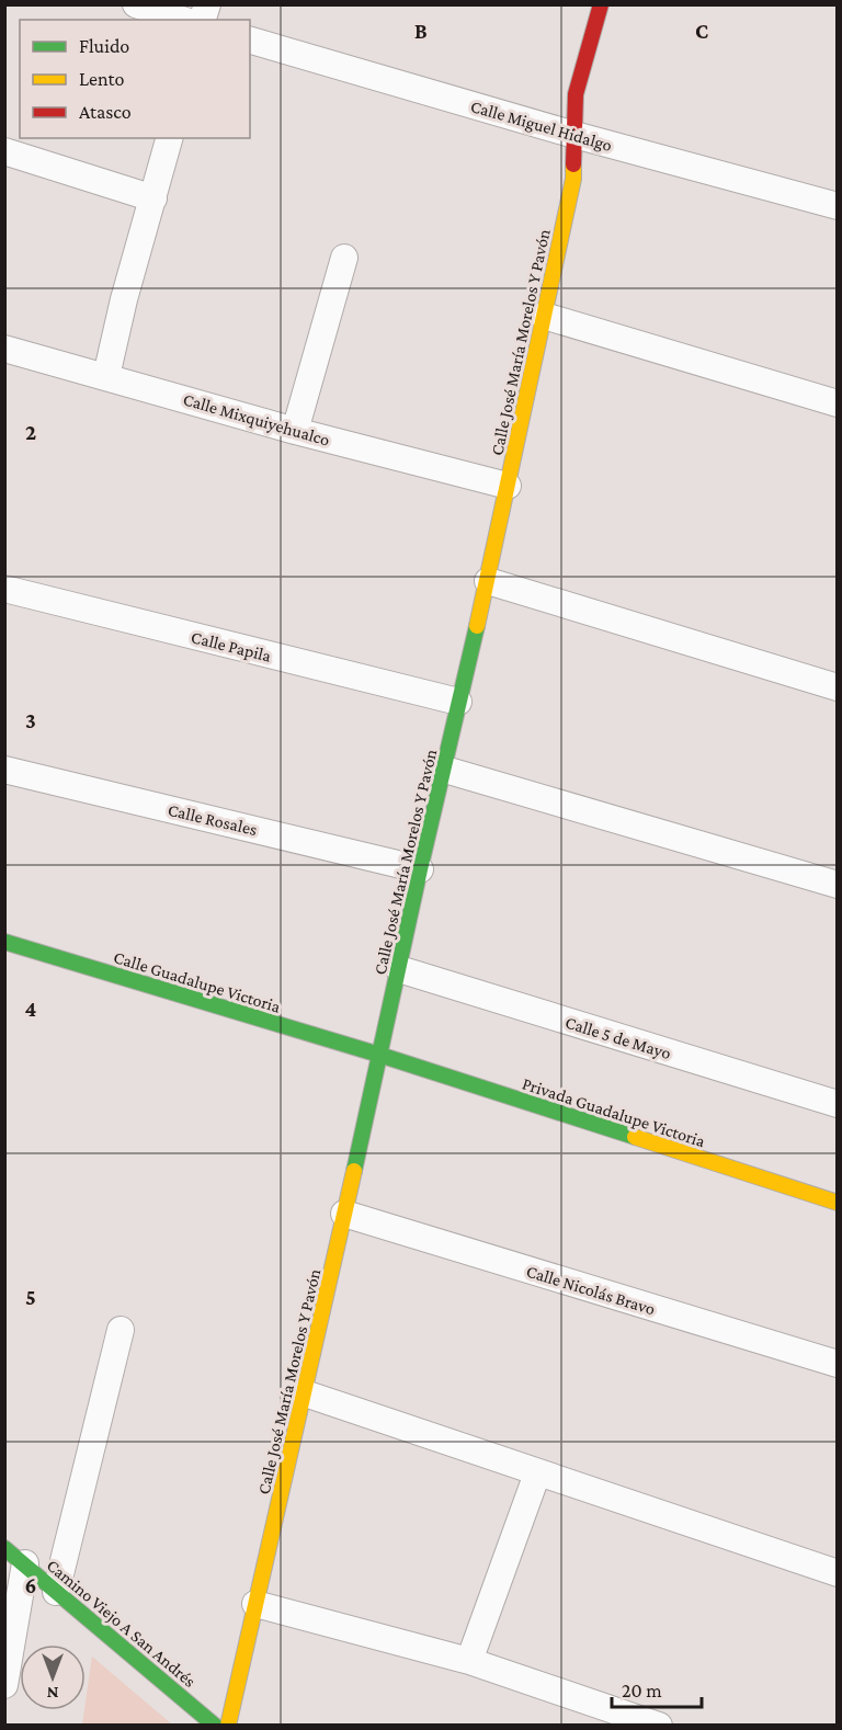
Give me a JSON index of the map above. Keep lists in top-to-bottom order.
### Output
{
  "streets": {
    "street": [
      "Calle Miguel Hidalgo",
      "Calle José María Morelos Y Pavón",
      "Calle Mixquiyehualco",
      "Calle Papila",
      "Calle Rosales",
      "Calle Guadalupe Victoria",
      "Calle 5 de Mayo",
      "Privada Guadalupe Victoria",
      "Calle Nicolás Bravo",
      "Camino Viejo A San Andrés"
    ]
  },
  "crossings": [
    ["Calle Miguel Hidalgo", "Calle José María Morelos Y Pavón"],
    ["Calle José María Morelos Y Pavón", "Calle Mixquiyehualco"],
    ["Calle José María Morelos Y Pavón", "Calle Papila"],
    ["Calle José María Morelos Y Pavón", "Calle Rosales"],
    ["Calle José María Morelos Y Pavón", "Calle Guadalupe Victoria"],
    ["Calle José María Morelos Y Pavón", "Calle 5 de Mayo"],
    ["Calle José María Morelos Y Pavón", "Privada Guadalupe Victoria"],
    ["Calle José María Morelos Y Pavón", "Calle Nicolás Bravo"],
    ["Calle Guadalupe Victoria", "Privada Guadalupe Victoria"]
  ],
  "legend": ["Fluido", "Lento", "Atasco"],
  "scale_bar": "20 m",
  "north": "bottom",
  "grid": {
    "columns": ["B", "C"],
    "rows": [
      "2",
      "3",
      "4",
      "5",
      "6"
    ]
  }
}
